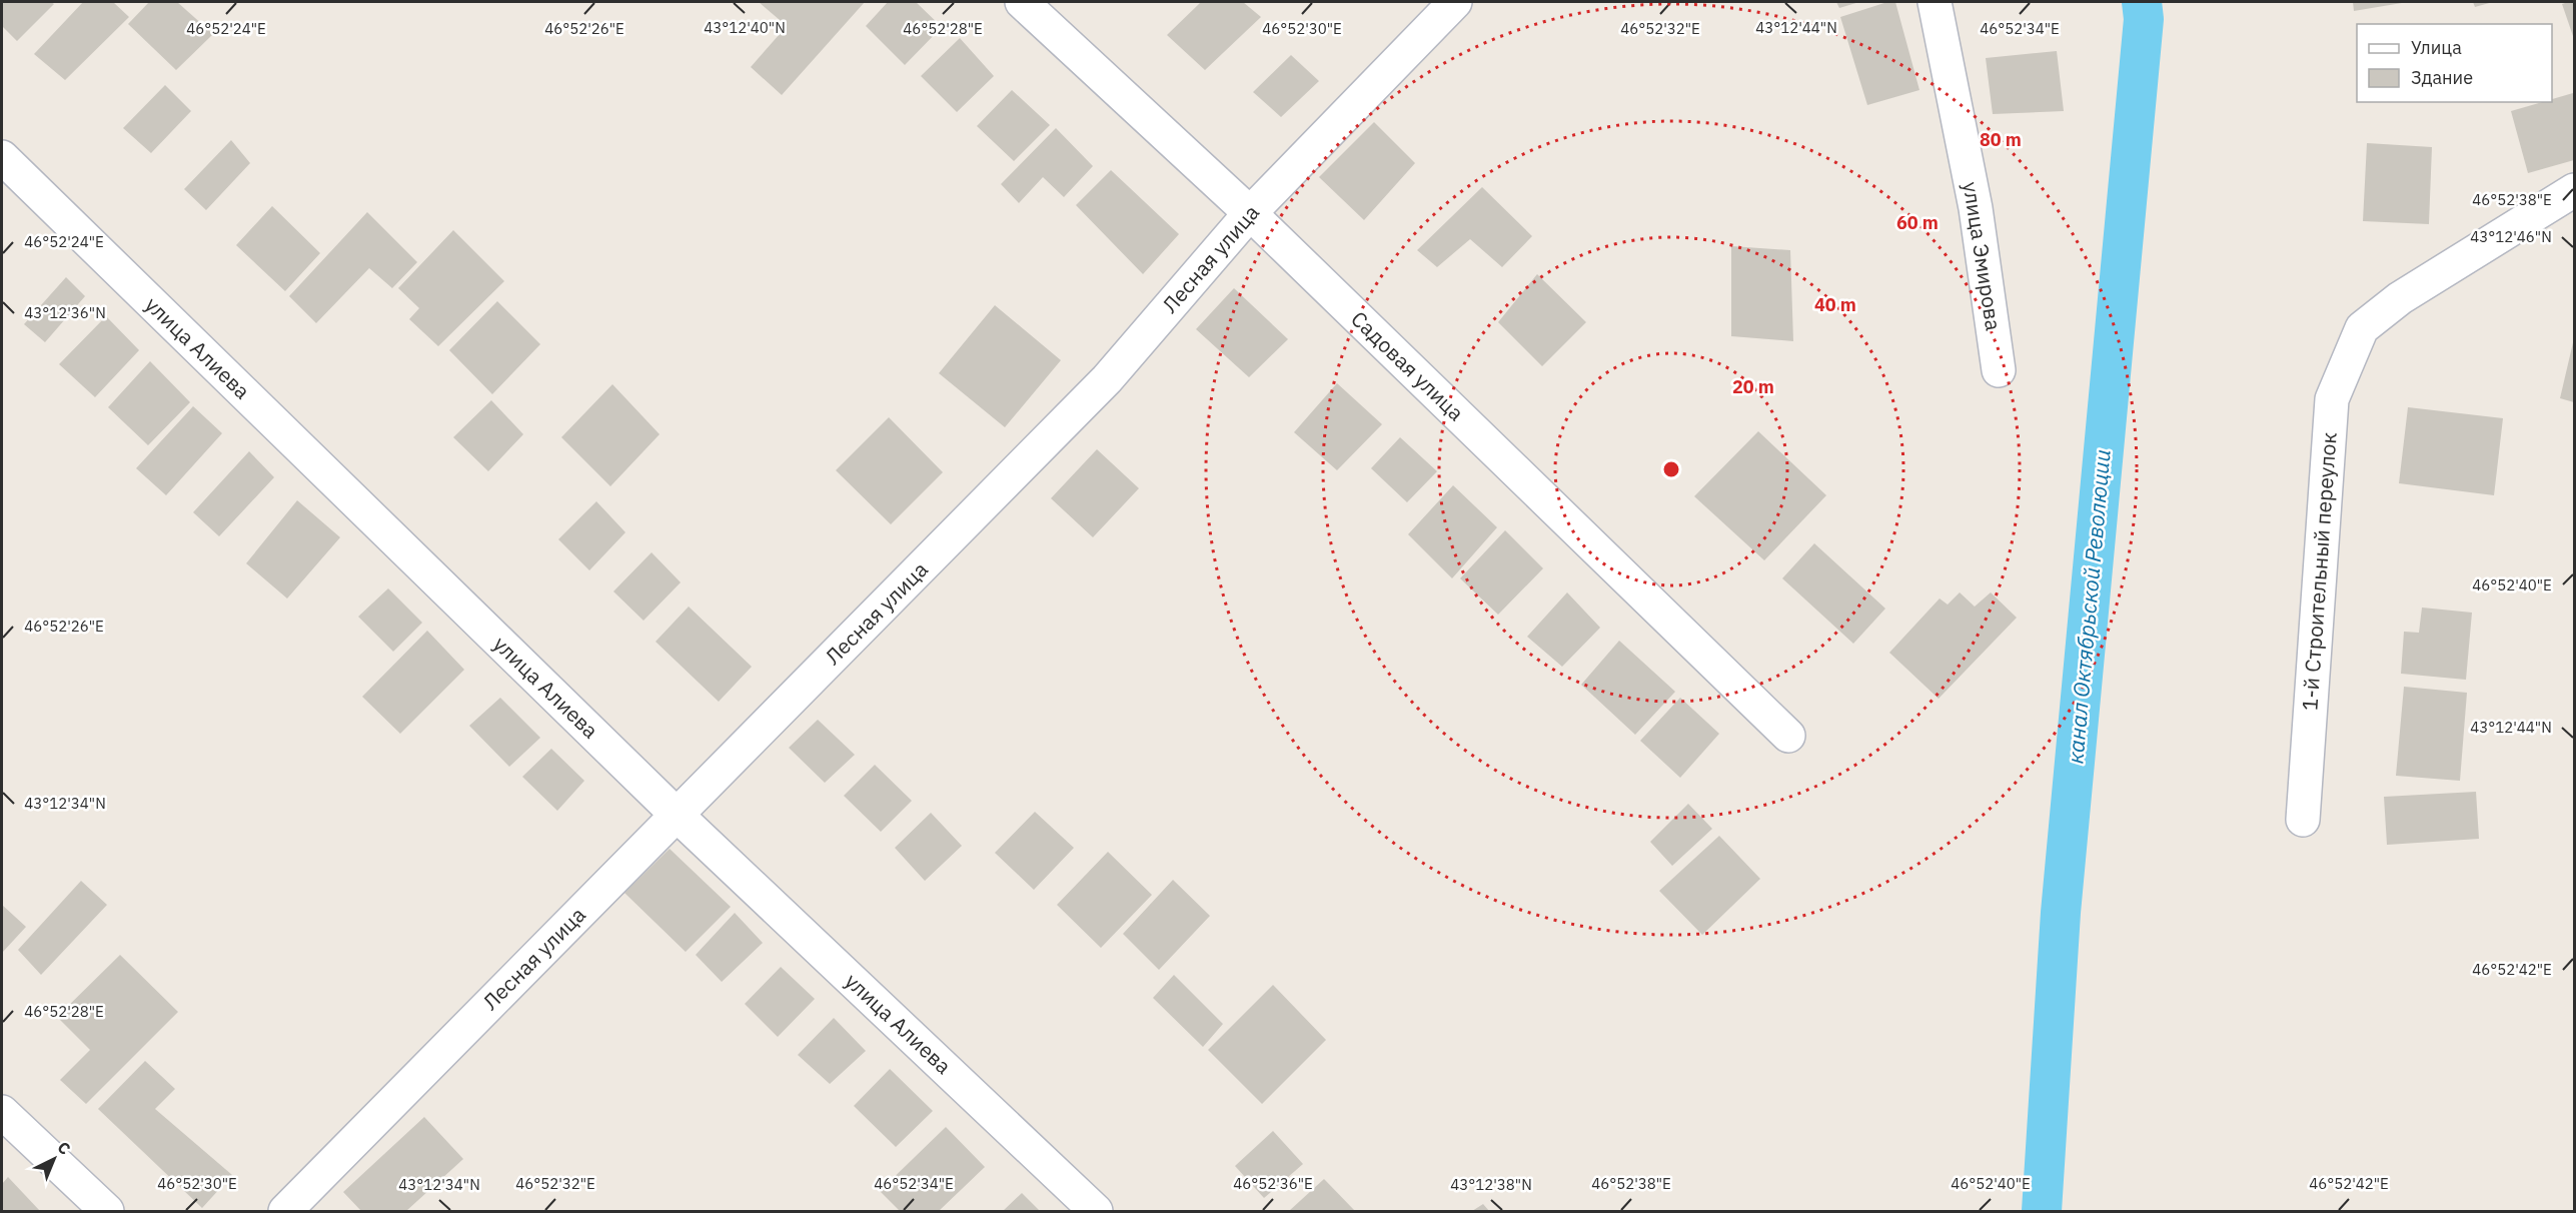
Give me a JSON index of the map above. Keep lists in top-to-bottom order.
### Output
{
  "streets": {
    "street": [
      "улица Эмирова",
      "Лесная улица",
      "улица Алиева",
      "Садовая улица",
      "1-й Строительный переулок"
    ]
  },
  "crossings": [
    ["Лесная улица", "улица Алиева"],
    ["Лесная улица", "Садовая улица"]
  ],
  "water": ["канал Октябрьской Революции"],
  "legend": ["Улица", "Здание"],
  "north": "top right",
  "coordinates": [
    "43°12'40\"N",
    "43°12'44\"N",
    "46°52'24\"E",
    "46°52'28\"E",
    "46°52'30\"E",
    "46°52'32\"E",
    "46°52'34\"E",
    "46°52'26\"E",
    "46°52'38\"E",
    "43°12'46\"N",
    "43°12'36\"N",
    "46°52'40\"E",
    "43°12'34\"N",
    "46°52'42\"E",
    "46°52'36\"E",
    "43°12'38\"N"
  ],
  "rings": [
    "80 m",
    "60 m",
    "40 m",
    "20 m"
  ]
}
